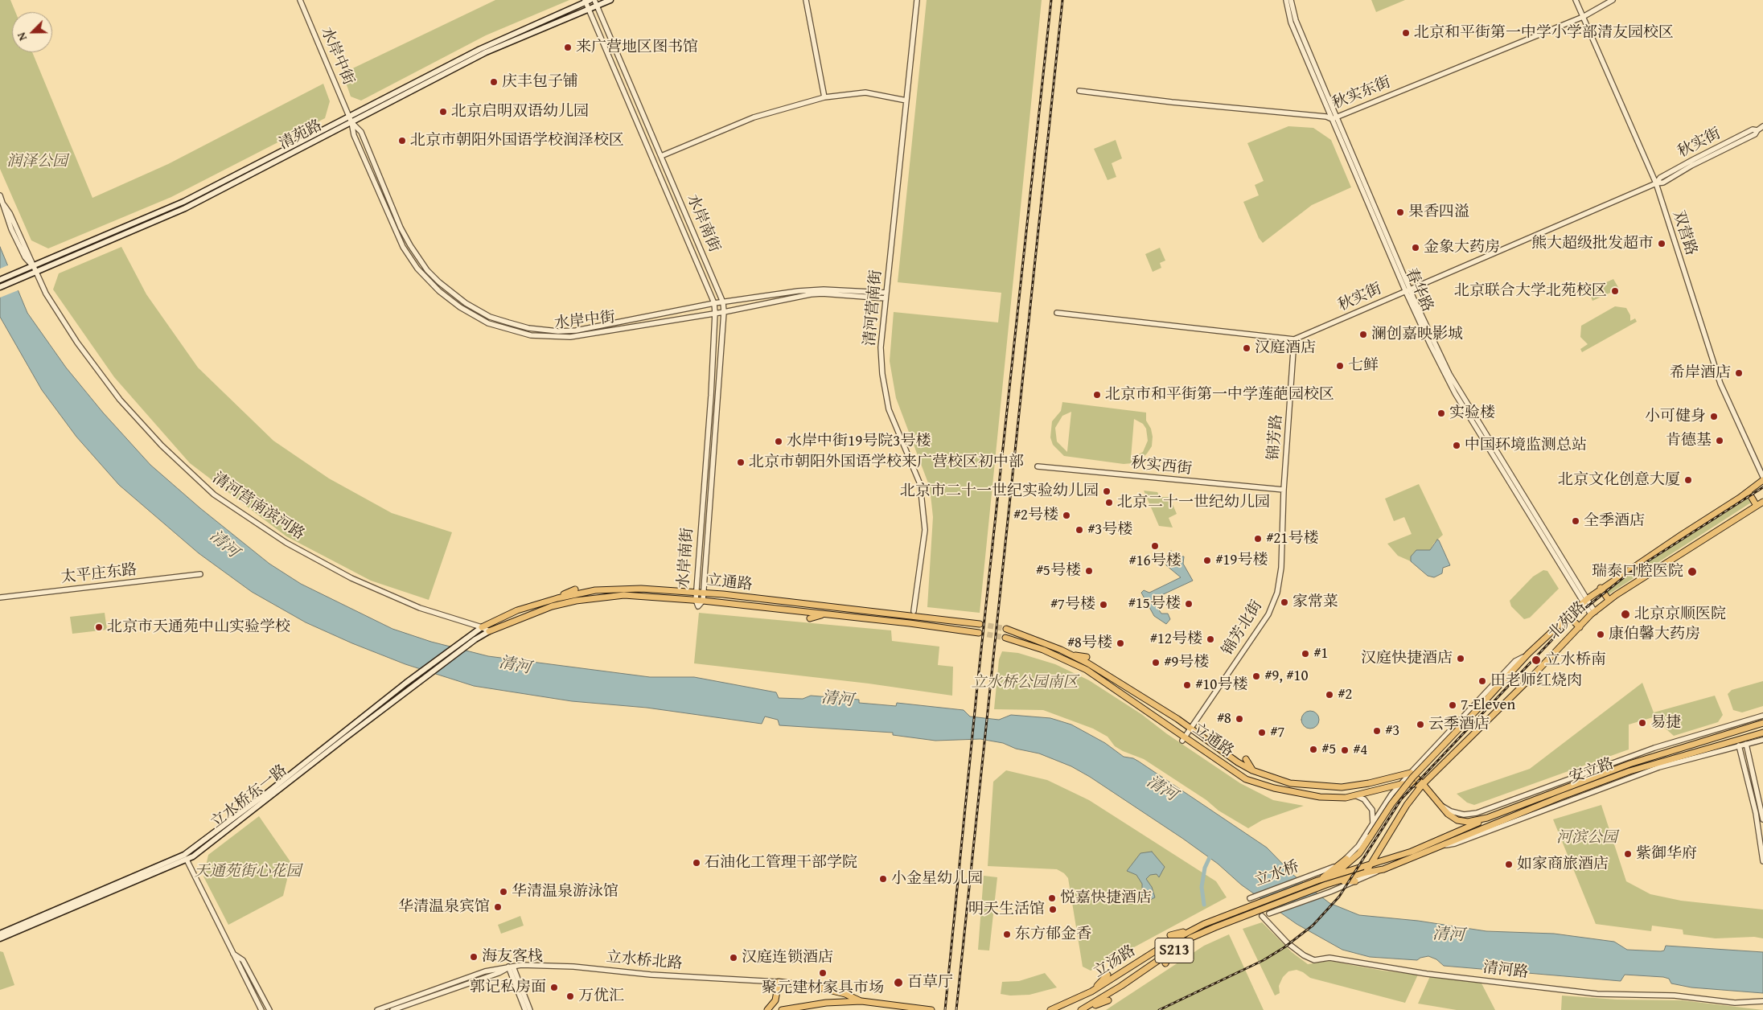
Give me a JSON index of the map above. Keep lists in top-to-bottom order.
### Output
{
  "streets": {
    "main road": [
      "清苑路",
      "立通路",
      "北苑路",
      "安立路",
      "立水桥东一路",
      "立水桥",
      "S213",
      "立汤路"
    ],
    "street": [
      "水岸中街",
      "秋实东街",
      "秋实街",
      "水岸南街",
      "双营路",
      "春华路",
      "清河营南街",
      "锦芳路",
      "秋实西街",
      "清河营南滨河路",
      "太平庄东路",
      "锦芳北街",
      "立水桥北路",
      "清河路"
    ]
  },
  "crossings": [
    ["水岸中街", "清苑路"],
    ["水岸中街", "水岸南街"],
    ["水岸中街", "清河营南街"],
    ["秋实东街", "双营路"],
    ["秋实东街", "春华路"],
    ["清苑路", "水岸南街"],
    ["清苑路", "清河营南滨河路"],
    ["秋实街", "双营路"],
    ["秋实街", "春华路"],
    ["秋实街", "锦芳路"],
    ["水岸南街", "立通路"],
    ["春华路", "北苑路"],
    ["锦芳路", "秋实西街"],
    ["锦芳路", "锦芳北街"],
    ["秋实西街", "锦芳北街"],
    ["清河营南滨河路", "立通路"],
    ["清河营南滨河路", "立水桥东一路"],
    ["立通路", "北苑路"],
    ["立通路", "锦芳北街"],
    ["立通路", "安立路"],
    ["立通路", "立水桥东一路"],
    ["北苑路", "安立路"],
    ["北苑路", "立水桥"],
    ["安立路", "立水桥"],
    ["立水桥", "立汤路"]
  ],
  "water": ["清河"],
  "parks": [
    "润泽公园",
    "立水桥公园南区",
    "河滨公园",
    "天通苑街心花园"
  ],
  "places": [
    "北京和平街第一中学小学部清友园校区",
    "来广营地区图书馆",
    "庆丰包子铺",
    "北京启明双语幼儿园",
    "北京市朝阳外国语学校润泽校区",
    "果香四溢",
    "熊大超级批发超市",
    "金象大药房",
    "北京联合大学北苑校区",
    "澜创嘉映影城",
    "汉庭酒店",
    "七鲜",
    "希岸酒店",
    "北京市和平街第一中学莲葩园校区",
    "实验楼",
    "小可健身",
    "肯德基",
    "水岸中街19号院3号楼",
    "中国环境监测总站",
    "北京市朝阳外国语学校来广营校区初中部",
    "北京文化创意大厦",
    "北京市二十一世纪实验幼儿园",
    "北京二十一世纪幼儿园",
    "#2号楼",
    "全季酒店",
    "#3号楼",
    "#21号楼",
    "#16号楼",
    "#19号楼",
    "#5号楼",
    "瑞泰口腔医院",
    "家常菜",
    "#15号楼",
    "#7号楼",
    "北京京顺医院",
    "北京市天通苑中山实验学校",
    "康伯馨大药房",
    "#12号楼",
    "#8号楼",
    "#1",
    "汉庭快捷酒店",
    "立水桥南",
    "#9号楼",
    "#9, #10",
    "田老师红烧肉",
    "#10号楼",
    "#2",
    "7-Eleven",
    "#8",
    "易捷",
    "云季酒店",
    "#3",
    "#7",
    "#5",
    "#4",
    "紫御华府",
    "石油化工管理干部学院",
    "如家商旅酒店",
    "小金星幼儿园",
    "华清温泉游泳馆",
    "悦嘉快捷酒店",
    "华清温泉宾馆",
    "明天生活馆",
    "东方郁金香",
    "海友客栈",
    "汉庭连锁酒店",
    "聚元建材家具市场",
    "百草厅",
    "郭记私房面",
    "万优汇"
  ],
  "north": "bottom left"
}
